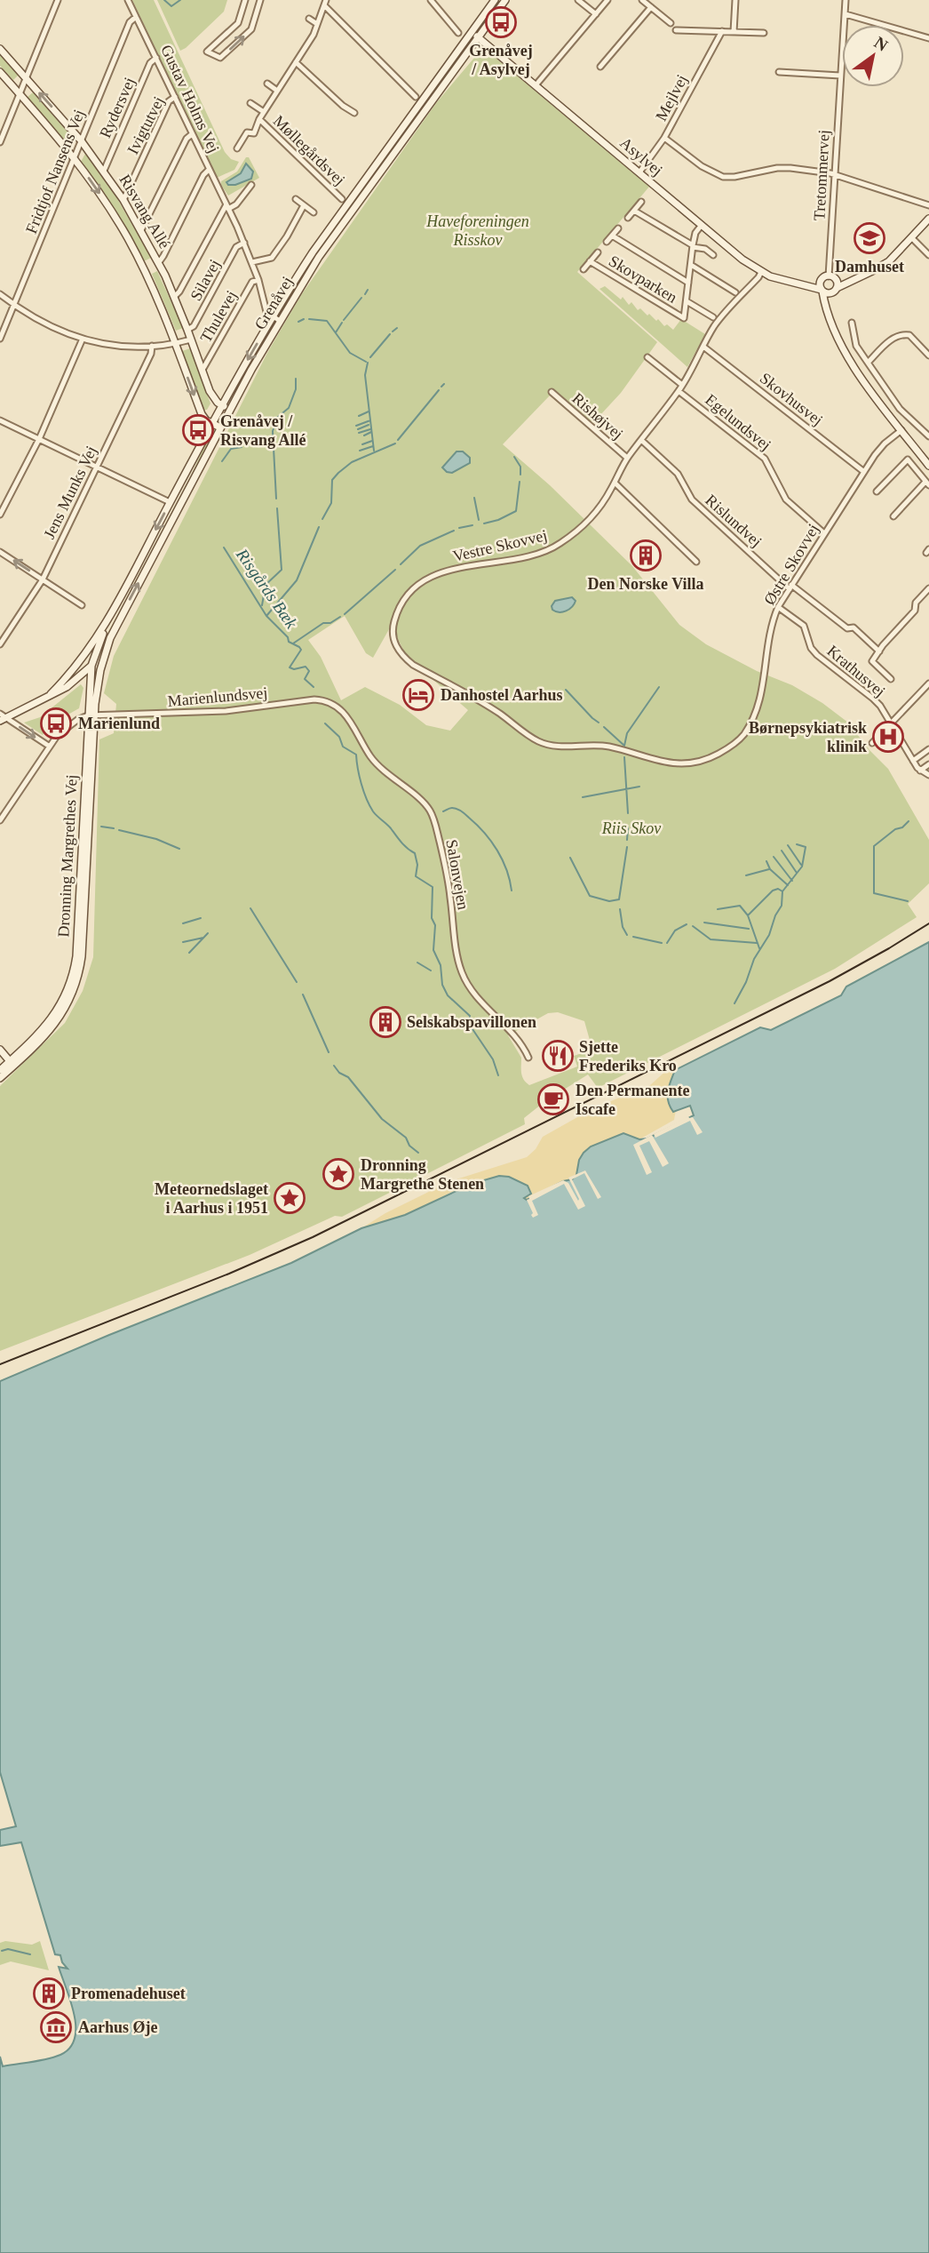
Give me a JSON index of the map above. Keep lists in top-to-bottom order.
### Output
{
  "streets": {
    "street": [
      "Mejlvej",
      "Gustav Holms Vej",
      "Rydersvej",
      "Ivigtutvej",
      "Møllegårdsvej",
      "Asylvej",
      "Fridtjof Nansens Vej",
      "Tretommervej",
      "Risvang Allé",
      "Skovparken",
      "Silavej",
      "Grenåvej",
      "Thulevej",
      "Skovhusvej",
      "Rishøjvej",
      "Egelundsvej",
      "Jens Munks Vej",
      "Rislundvej",
      "Vestre Skovvej",
      "Østre Skovvej",
      "Krathusvej",
      "Marienlundsvej",
      "Dronning Margrethes Vej",
      "Salonvejen"
    ]
  },
  "crossings": [
    ["Mejlvej", "Asylvej"],
    ["Gustav Holms Vej", "Rydersvej"],
    ["Gustav Holms Vej", "Ivigtutvej"],
    ["Gustav Holms Vej", "Fridtjof Nansens Vej"],
    ["Gustav Holms Vej", "Silavej"],
    ["Gustav Holms Vej", "Grenåvej"],
    ["Gustav Holms Vej", "Thulevej"],
    ["Rydersvej", "Risvang Allé"],
    ["Ivigtutvej", "Risvang Allé"],
    ["Asylvej", "Tretommervej"],
    ["Asylvej", "Skovparken"],
    ["Asylvej", "Grenåvej"],
    ["Asylvej", "Vestre Skovvej"],
    ["Fridtjof Nansens Vej", "Risvang Allé"],
    ["Risvang Allé", "Silavej"],
    ["Risvang Allé", "Grenåvej"],
    ["Risvang Allé", "Thulevej"],
    ["Grenåvej", "Dronning Margrethes Vej"],
    ["Skovhusvej", "Vestre Skovvej"],
    ["Skovhusvej", "Østre Skovvej"],
    ["Rishøjvej", "Vestre Skovvej"],
    ["Egelundsvej", "Vestre Skovvej"],
    ["Egelundsvej", "Østre Skovvej"],
    ["Rislundvej", "Vestre Skovvej"],
    ["Rislundvej", "Østre Skovvej"],
    ["Vestre Skovvej", "Østre Skovvej"],
    ["Østre Skovvej", "Krathusvej"],
    ["Marienlundsvej", "Dronning Margrethes Vej"],
    ["Marienlundsvej", "Salonvejen"]
  ],
  "water": ["Risgårds Bæk"],
  "parks": ["Haveforeningen Risskov", "Riis Skov"],
  "places": {
    "bus stop": ["Grenåvej / Asylvej", "Grenåvej / Risvang Allé", "Marienlund"],
    "school or university": ["Damhuset"],
    "building": ["Den Norske Villa", "Selskabspavillonen", "Promenadehuset"],
    "hotel": ["Danhostel Aarhus"],
    "hospital": ["Børnepsykiatrisk klinik"],
    "restaurant": ["Sjette Frederiks Kro"],
    "cafe": ["Den Permanente Iscafe"],
    "place": ["Dronning Margrethe Stenen", "Meteornedslaget i Aarhus i 1951"],
    "museum": ["Aarhus Øje"]
  },
  "north": "top right"
}
